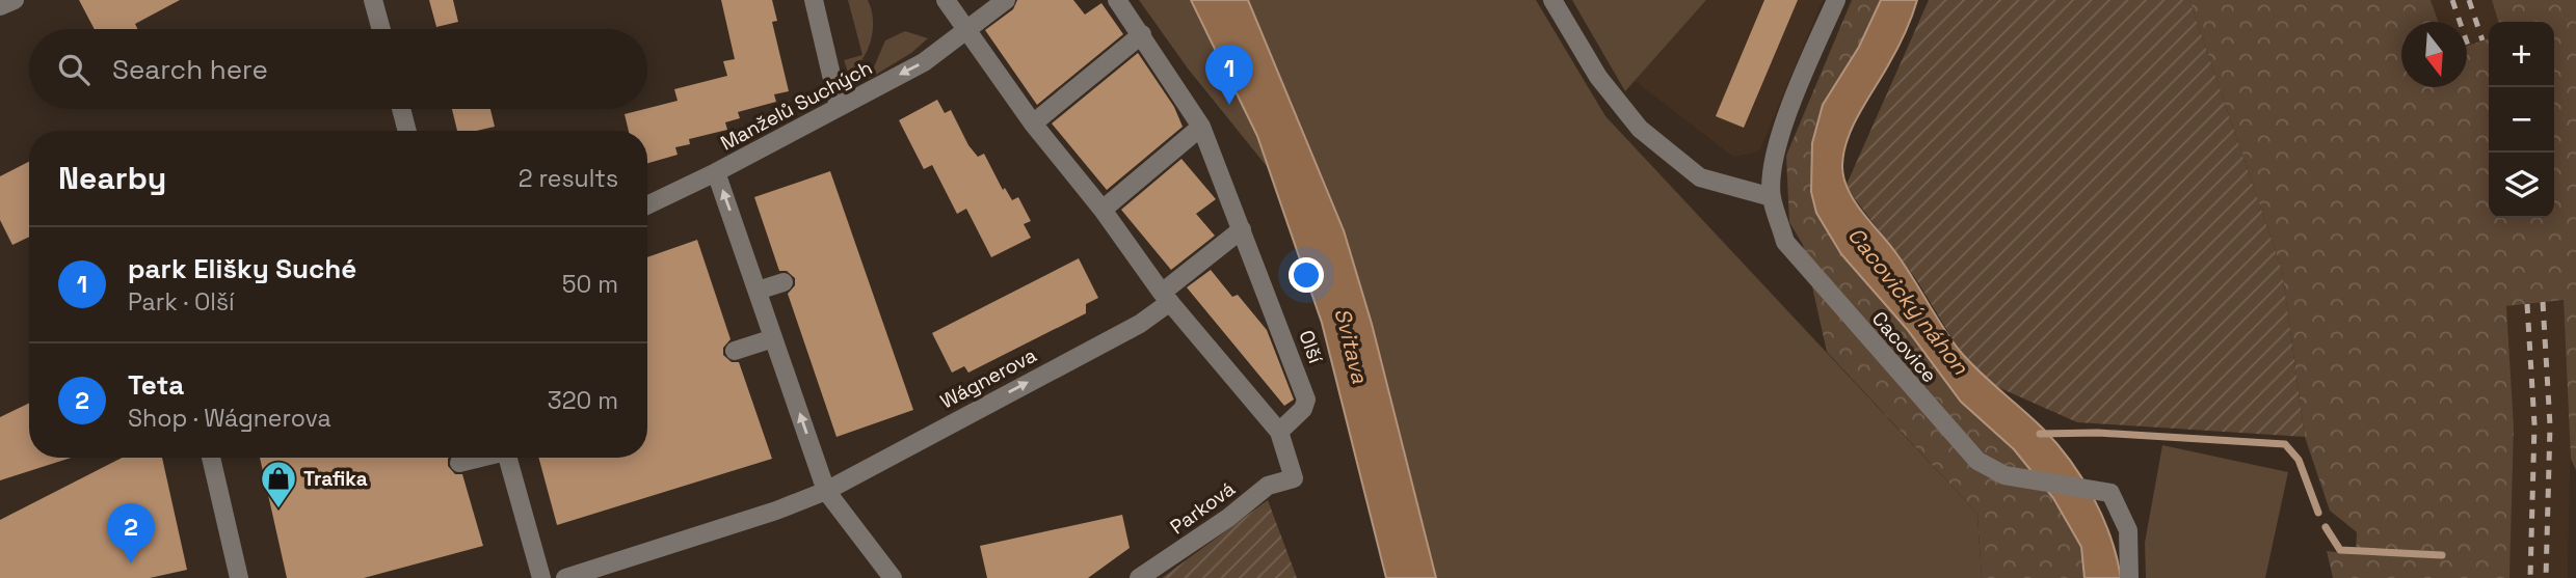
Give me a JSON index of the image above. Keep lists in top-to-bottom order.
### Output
{
  "streets": {
    "street": [
      "Manželů Suchých",
      "Olší",
      "Cacovice",
      "Wágnerova",
      "Parková"
    ]
  },
  "crossings": [
    ["Olší", "Parková"]
  ],
  "one_way": ["Manželů Suchých", "Wágnerova"],
  "water": ["Cacovický náhon", "Svitava"],
  "places": {
    "shop": ["Trafika"]
  },
  "north": "bottom",
  "page": {
    "map_buttons": ["+", "−"],
    "search": "Search here",
    "pins": ["1", "2"],
    "heading": ["Nearby", "2 results"],
    "list": [
      {
        "mark": "1",
        "name": "park Elišky Suché",
        "note": "Park · Olší",
        "value": "50 m"
      },
      {
        "mark": "2",
        "name": "Teta",
        "note": "Shop · Wágnerova",
        "value": "320 m"
      }
    ]
  }
}
